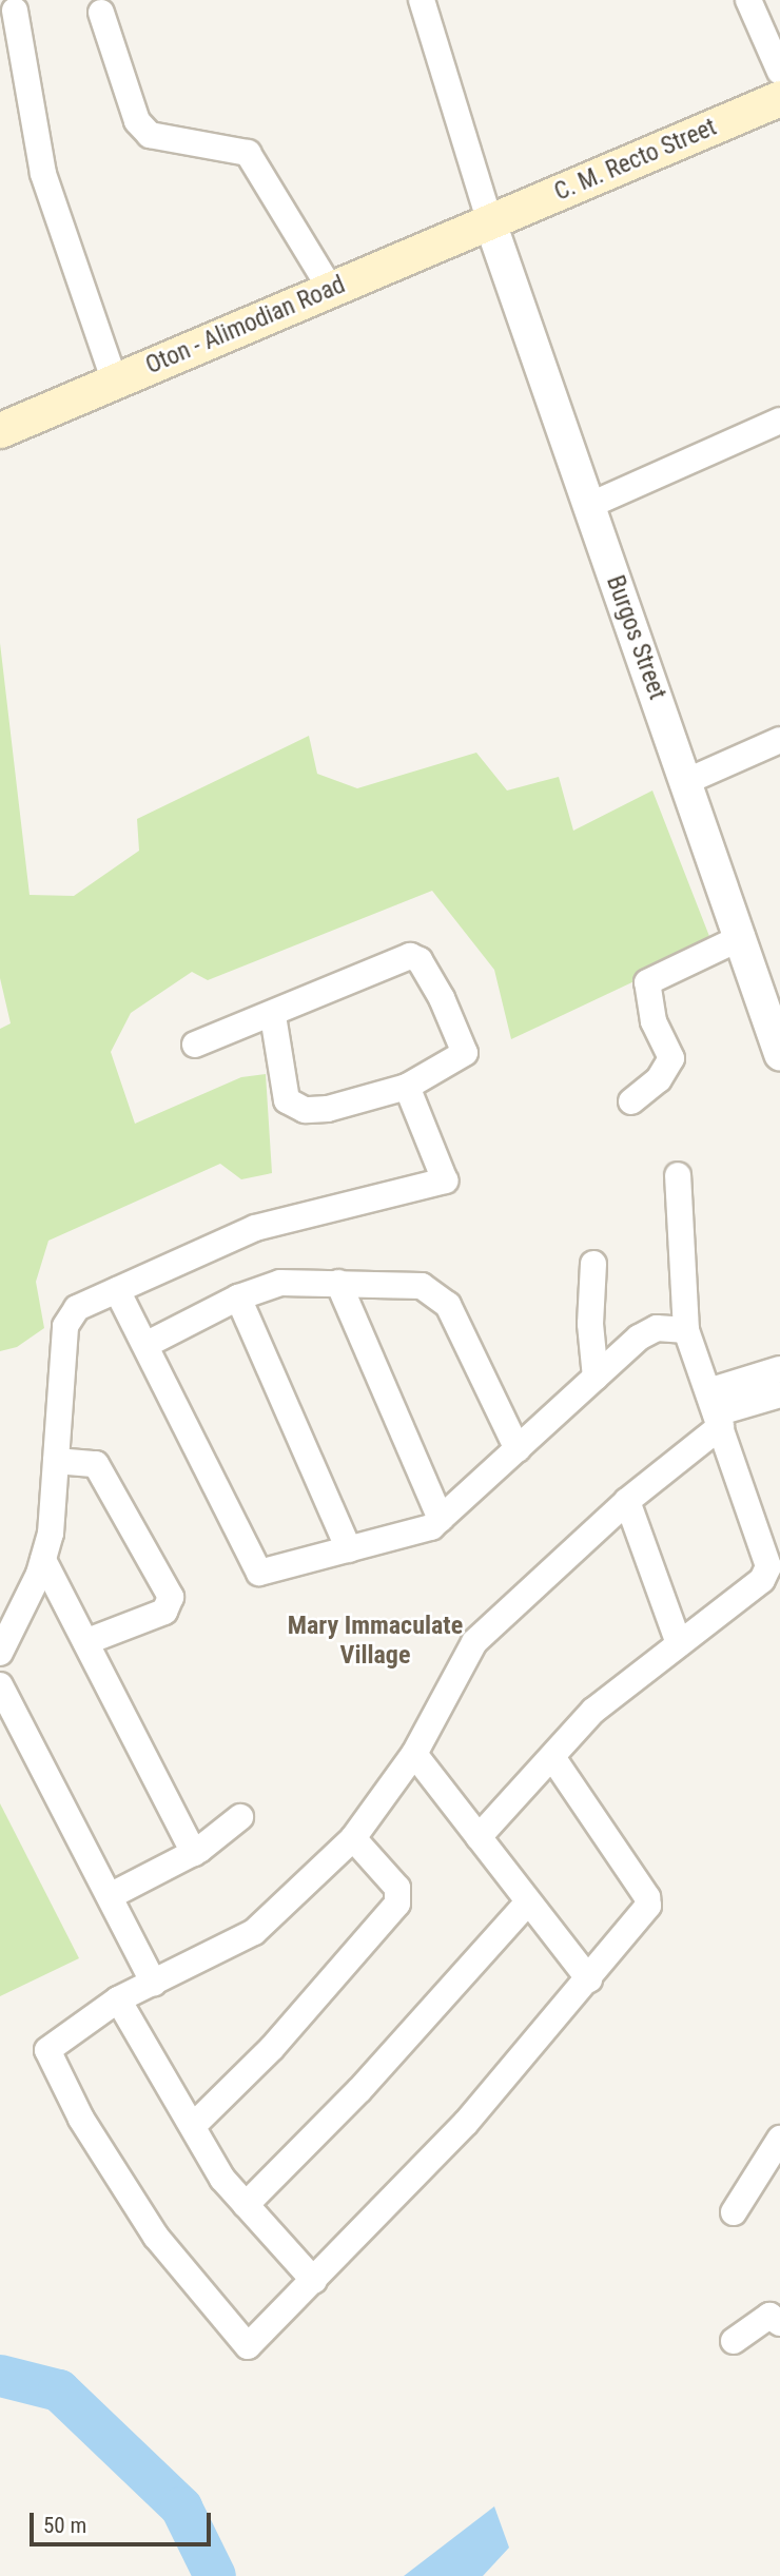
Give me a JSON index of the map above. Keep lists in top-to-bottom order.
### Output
{
  "streets": {
    "main road": ["C. M. Recto Street", "Oton - Alimodian Road"],
    "street": ["Burgos Street"]
  },
  "crossings": [
    ["C. M. Recto Street", "Oton - Alimodian Road"],
    ["C. M. Recto Street", "Burgos Street"],
    ["Oton - Alimodian Road", "Burgos Street"]
  ],
  "districts": ["Mary Immaculate Village"],
  "scale_bar": "50 m"
}
